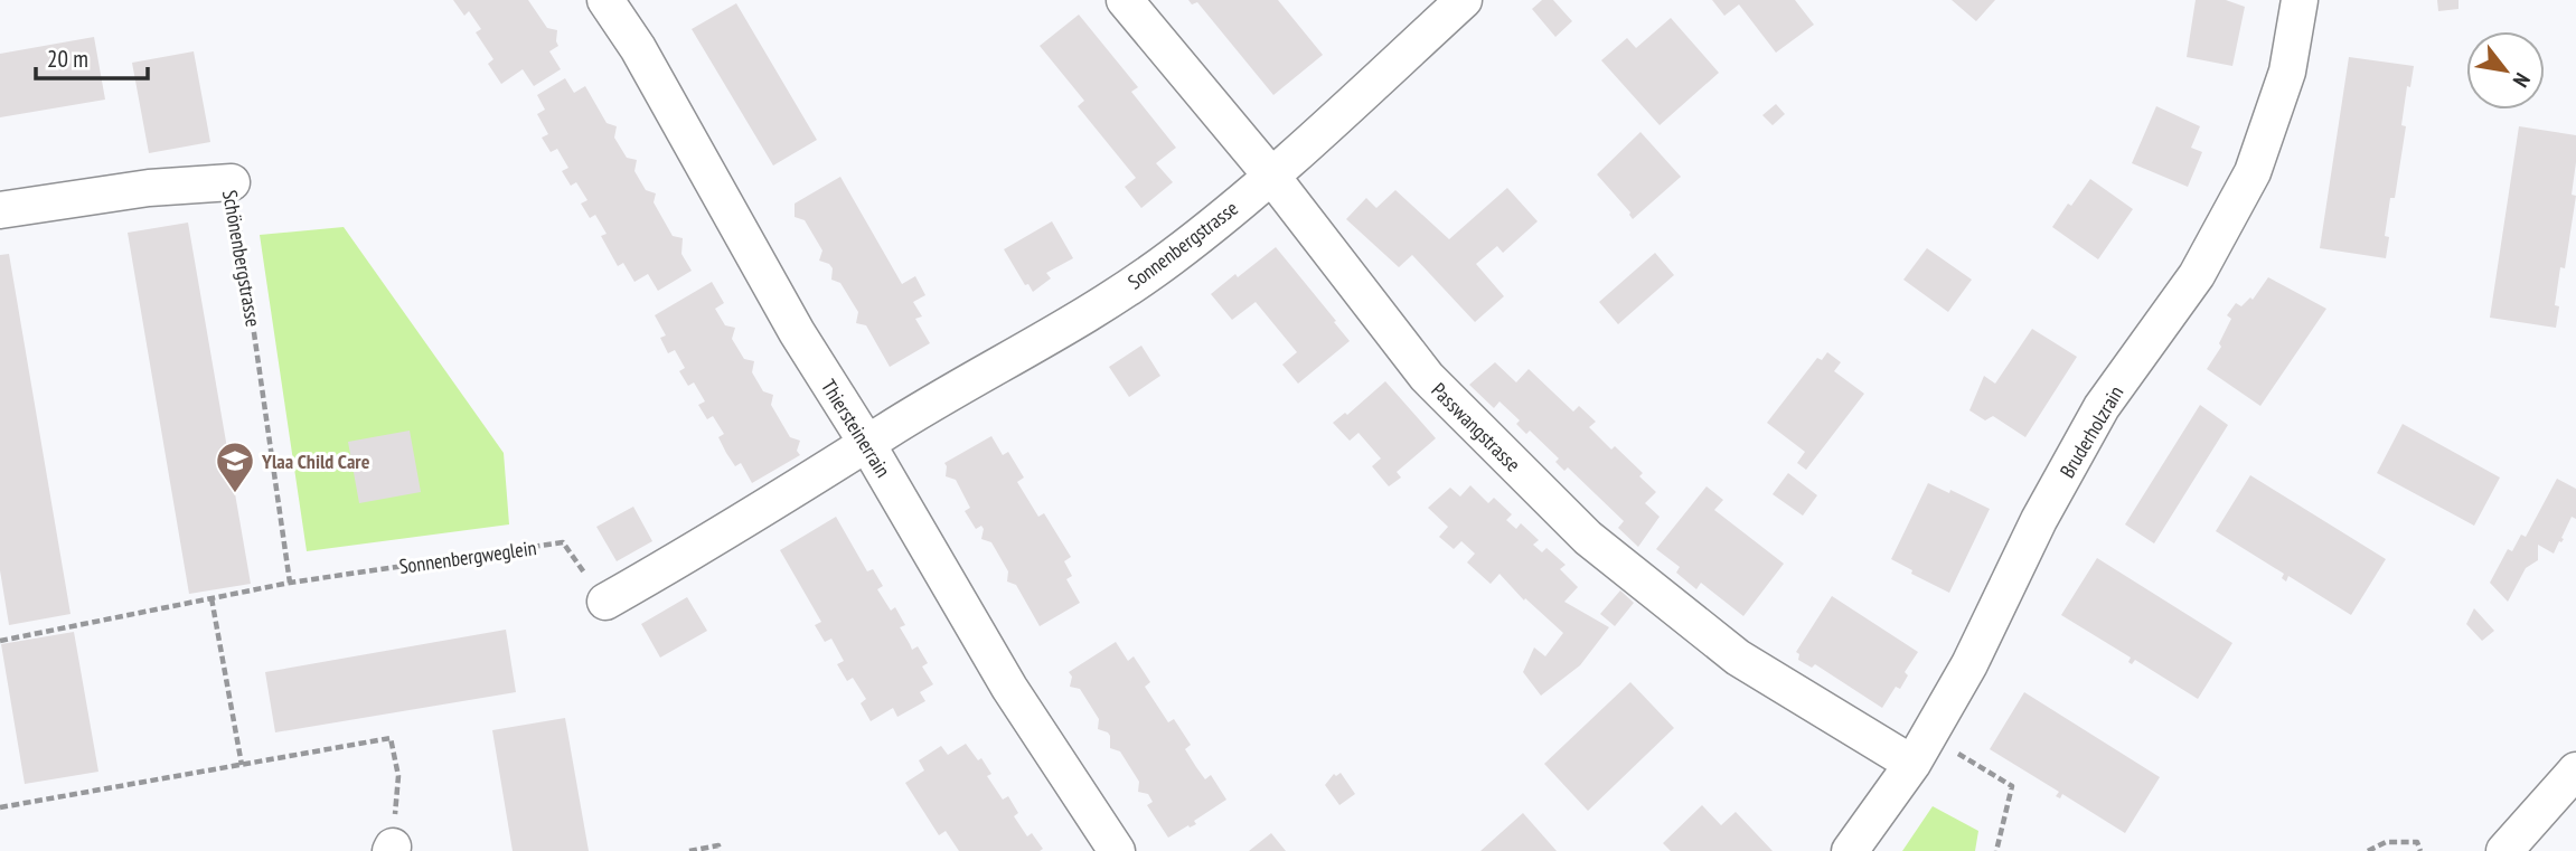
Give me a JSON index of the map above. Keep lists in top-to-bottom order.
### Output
{
  "streets": {
    "street": [
      "Sonnenbergstrasse",
      "Schönenbergstrasse",
      "Passwangstrasse",
      "Thiersteinerrain",
      "Bruderholzrain"
    ],
    "path": ["Sonnenbergweglein"]
  },
  "crossings": [
    ["Sonnenbergstrasse", "Passwangstrasse"],
    ["Sonnenbergstrasse", "Thiersteinerrain"],
    ["Schönenbergstrasse", "Sonnenbergweglein"],
    ["Passwangstrasse", "Bruderholzrain"]
  ],
  "places": {
    "school or university": ["Ylaa Child Care"]
  },
  "scale_bar": "20 m",
  "north": "bottom right"
}
